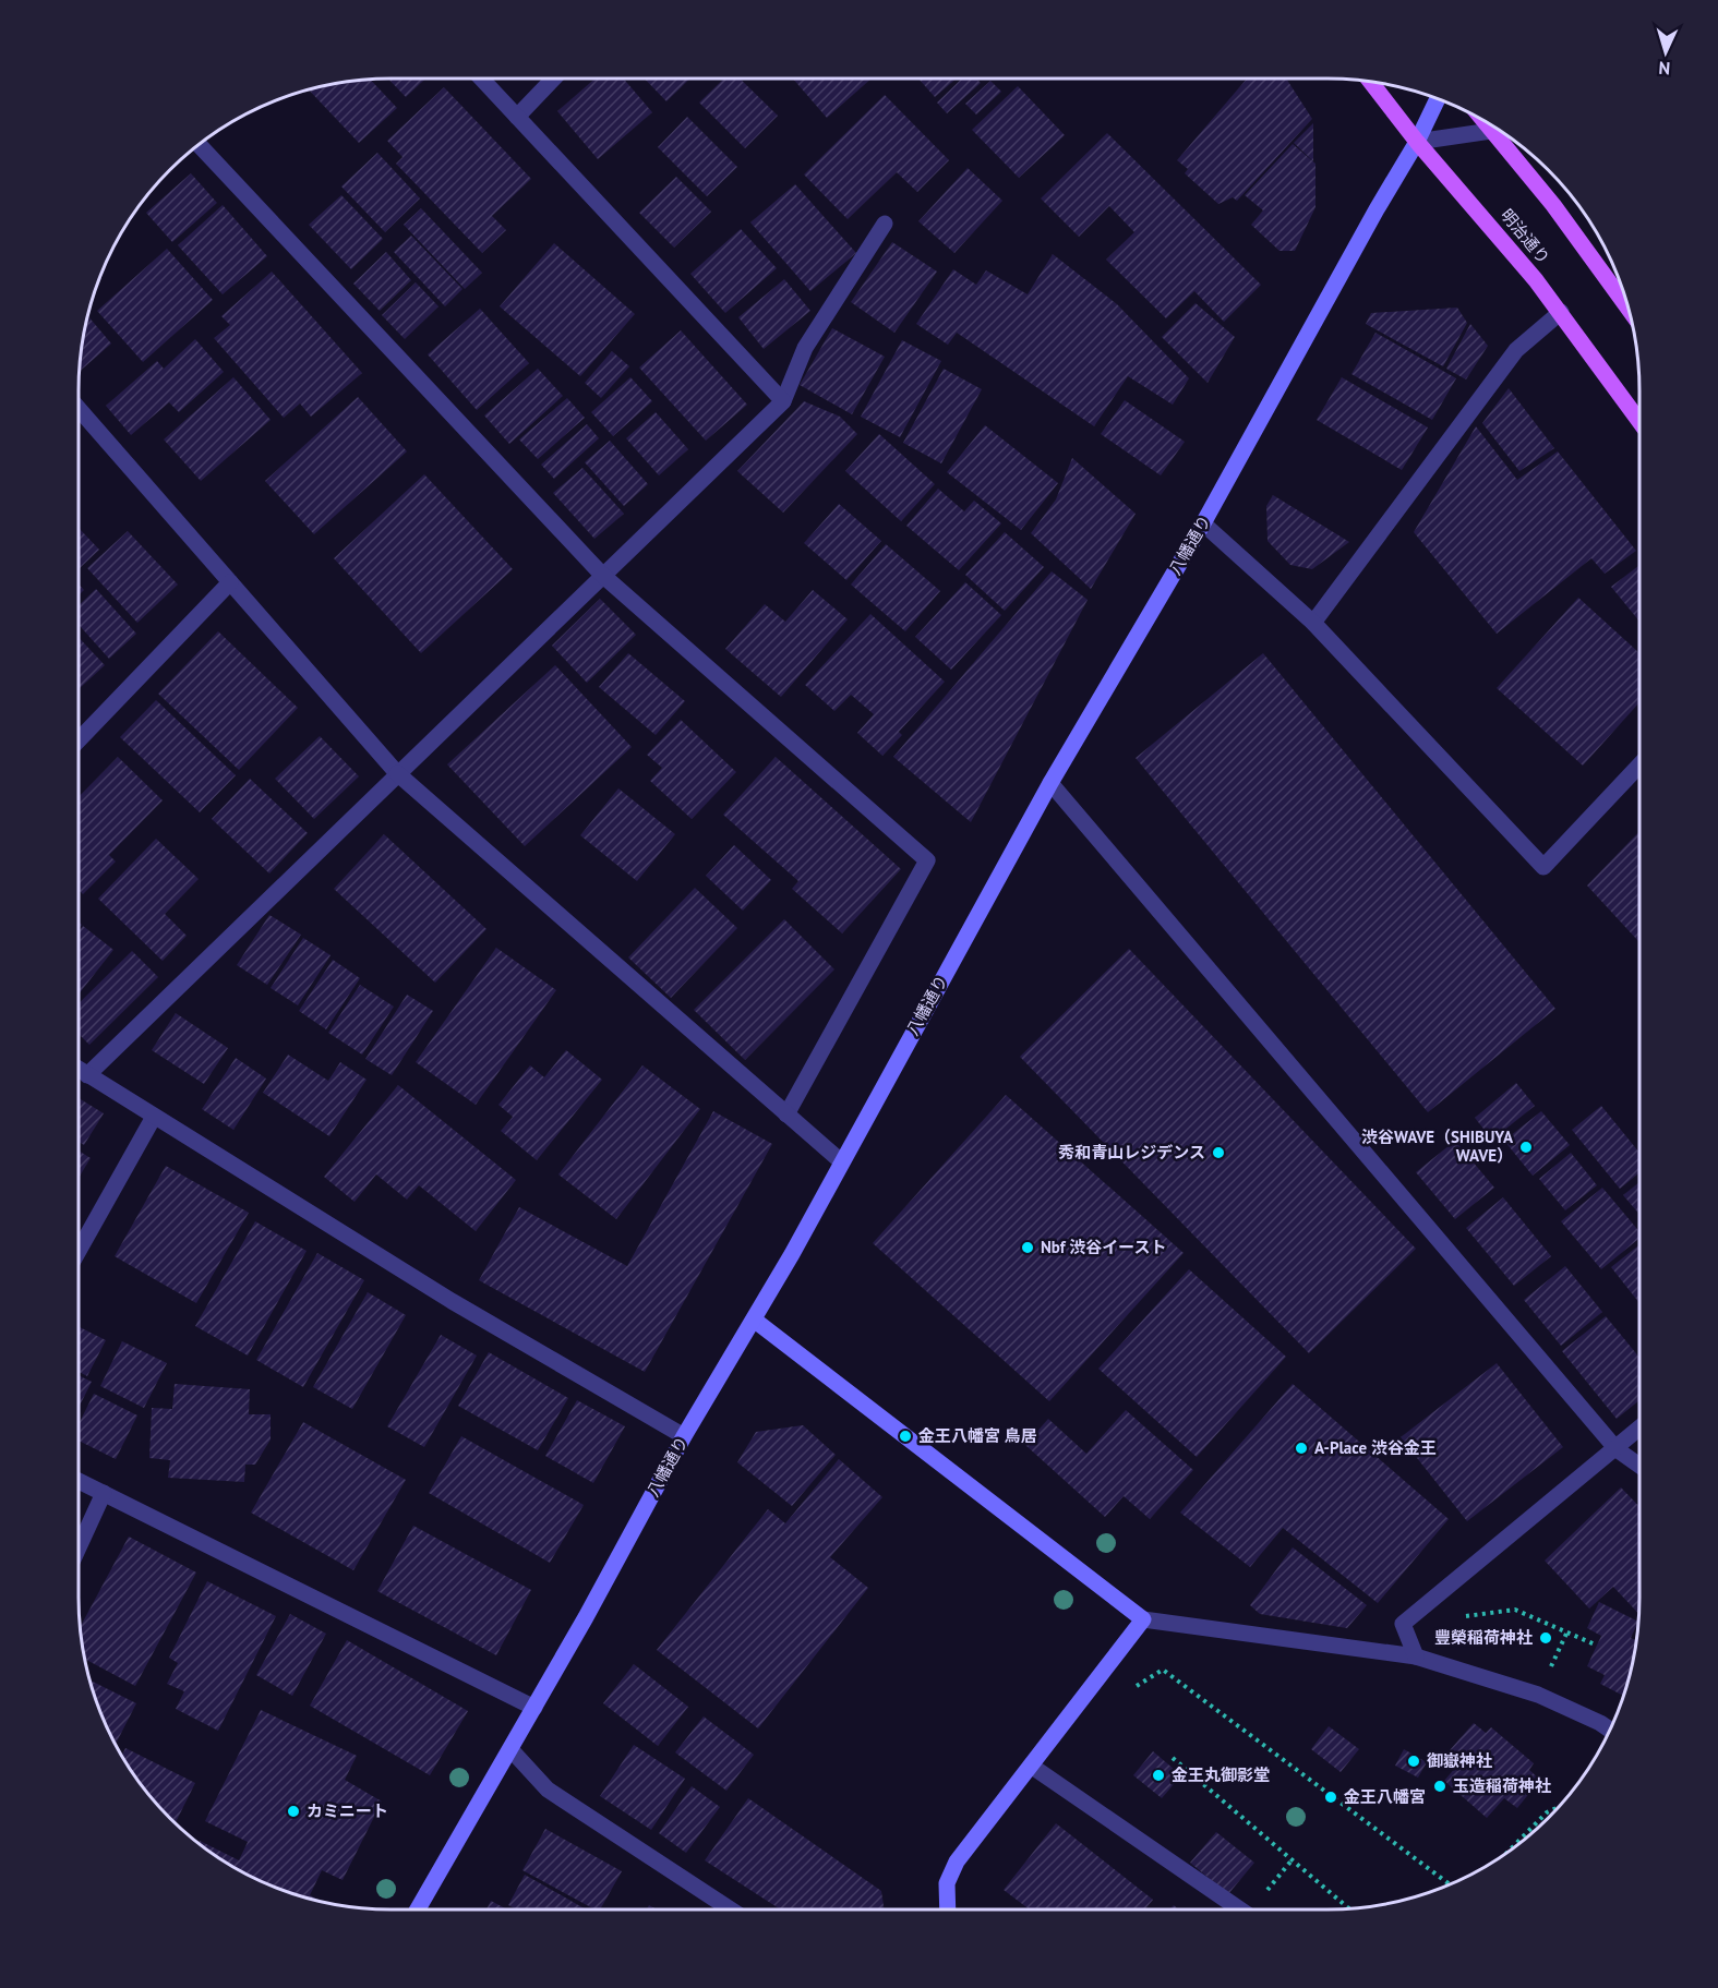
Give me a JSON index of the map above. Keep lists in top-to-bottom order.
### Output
{
  "streets": {
    "main road": ["明治通り"],
    "street": ["八幡通り"]
  },
  "crossings": [
    ["明治通り", "八幡通り"]
  ],
  "places": [
    "渋谷WAVE（SHIBUYA WAVE）",
    "秀和青山レジデンス",
    "Nbf 渋谷イースト",
    "金王八幡宮 鳥居",
    "A-Place 渋谷金王",
    "豐榮稲荷神社",
    "御嶽神社",
    "金王丸御影堂",
    "玉造稲荷神社",
    "金王八幡宮",
    "カミニート"
  ],
  "north": "bottom"
}
